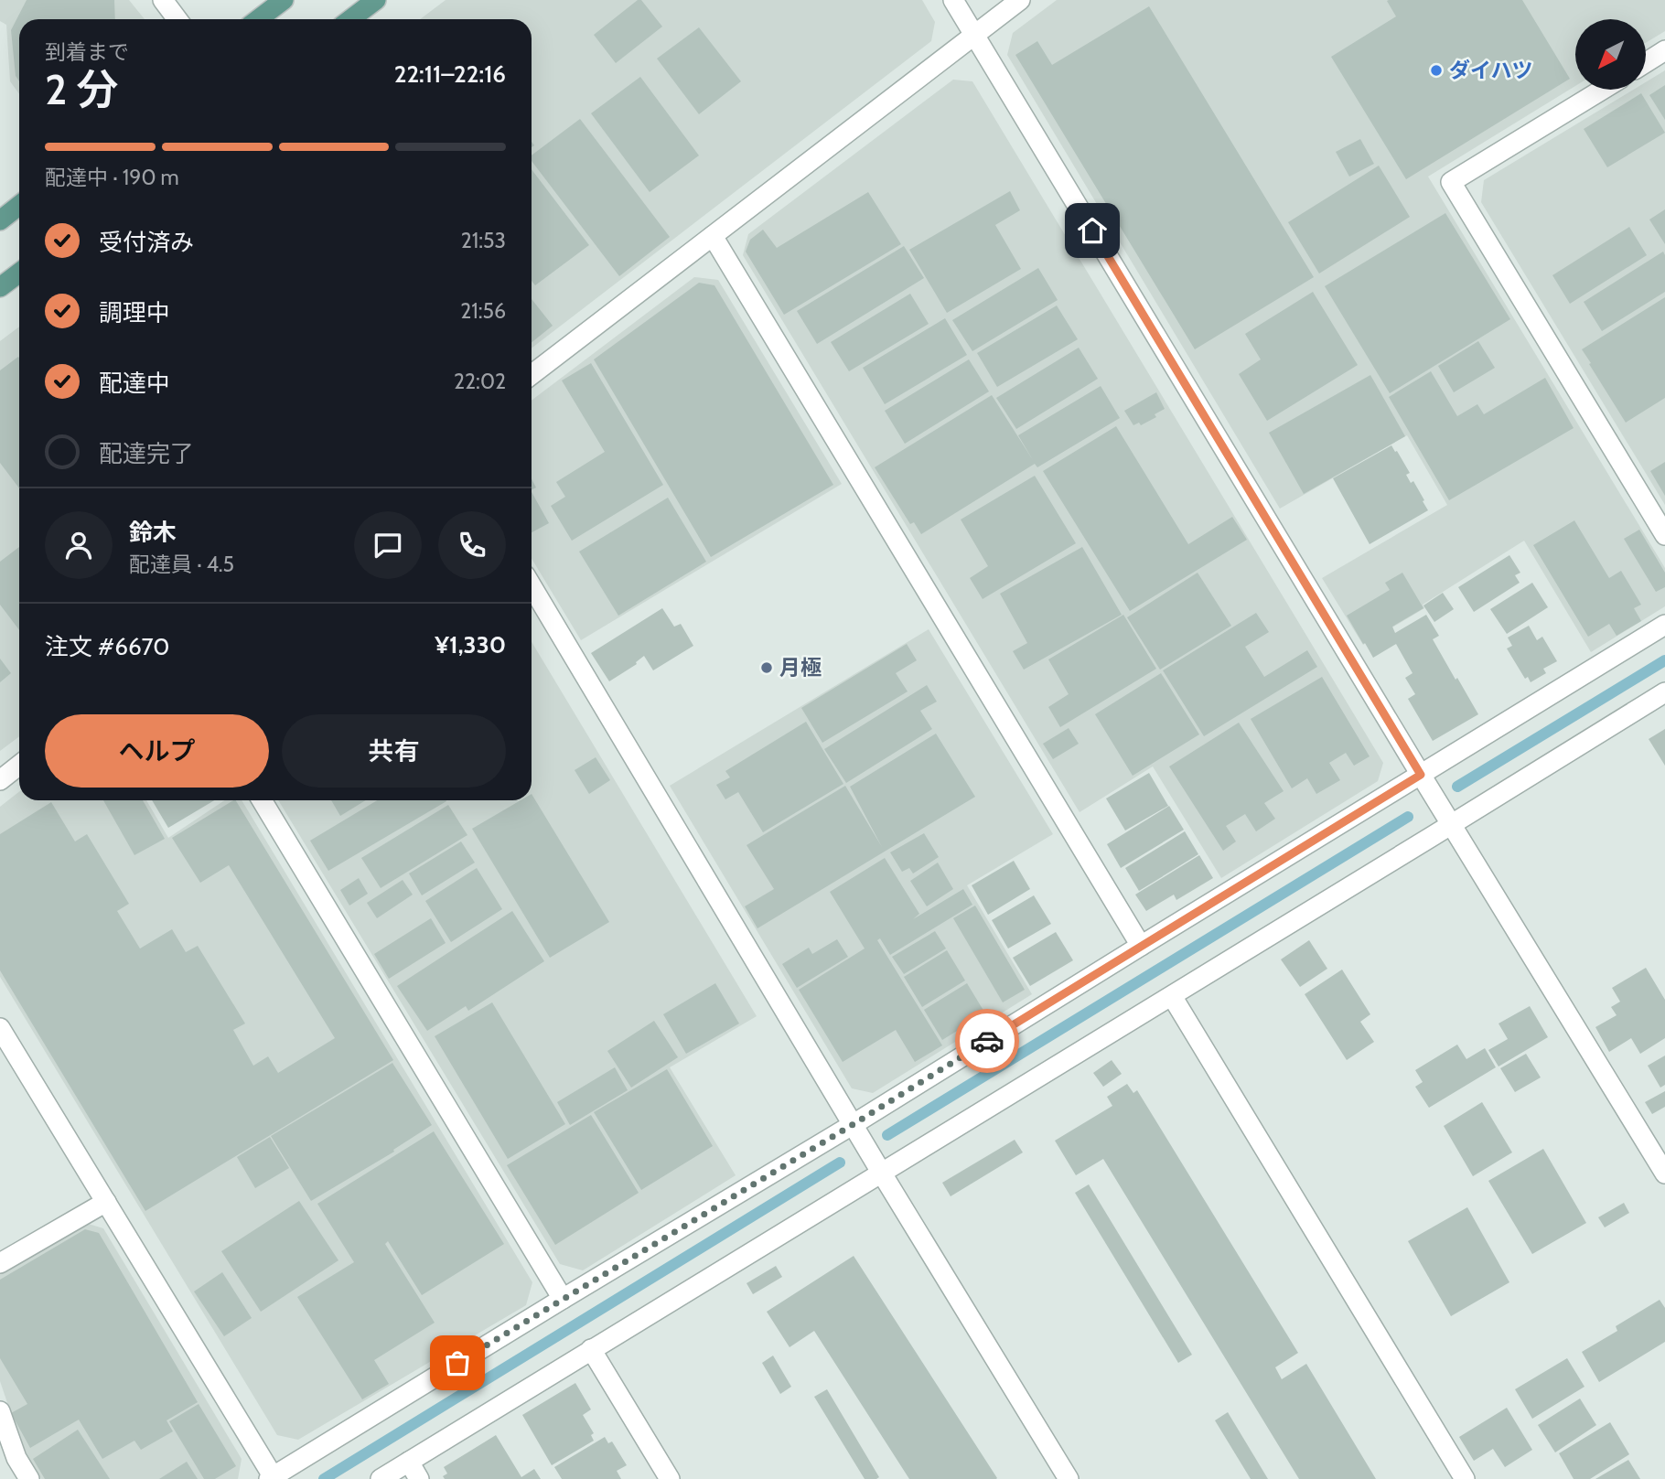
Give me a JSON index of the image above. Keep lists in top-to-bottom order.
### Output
{
  "places": ["ダイハツ", "月極"],
  "north": "bottom left",
  "page": {
    "heading": ["2 分", "到着まで", "22:11–22:16"],
    "panel": [
      "鈴木",
      "配達員 · 4.5",
      "注文 #6670",
      "¥1,330"
    ],
    "bar": "配達中 · 190 m",
    "list": [
      ["受付済み", "21:53"],
      ["調理中", "21:56"],
      ["配達中", "22:02"],
      "配達完了"
    ],
    "buttons": ["ヘルプ", "共有"]
  }
}
